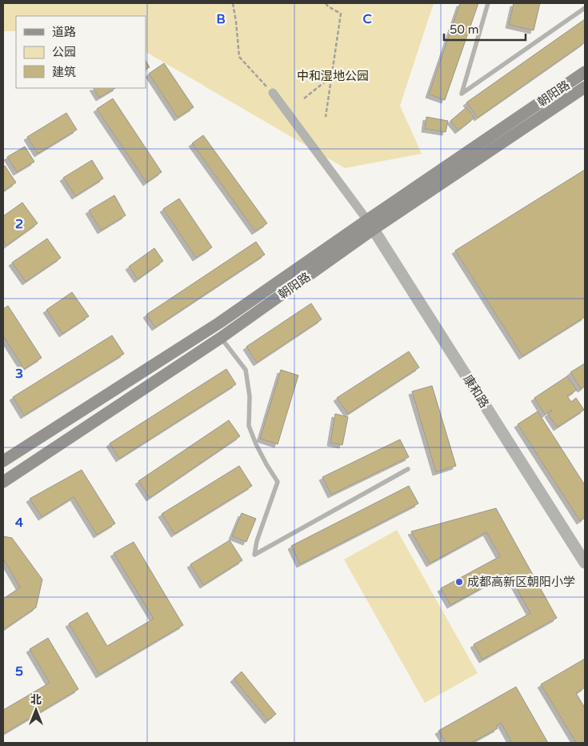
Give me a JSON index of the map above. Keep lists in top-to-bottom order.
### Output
{
  "streets": {
    "main road": ["朝阳路"],
    "street": ["康和路"]
  },
  "crossings": [
    ["朝阳路", "康和路"]
  ],
  "parks": ["中和湿地公园"],
  "places": ["成都高新区朝阳小学"],
  "legend": ["道路", "公园", "建筑"],
  "scale_bar": "50 m",
  "north": "top",
  "grid": {
    "columns": ["B", "C"],
    "rows": [
      "2",
      "3",
      "4",
      "5"
    ]
  }
}
